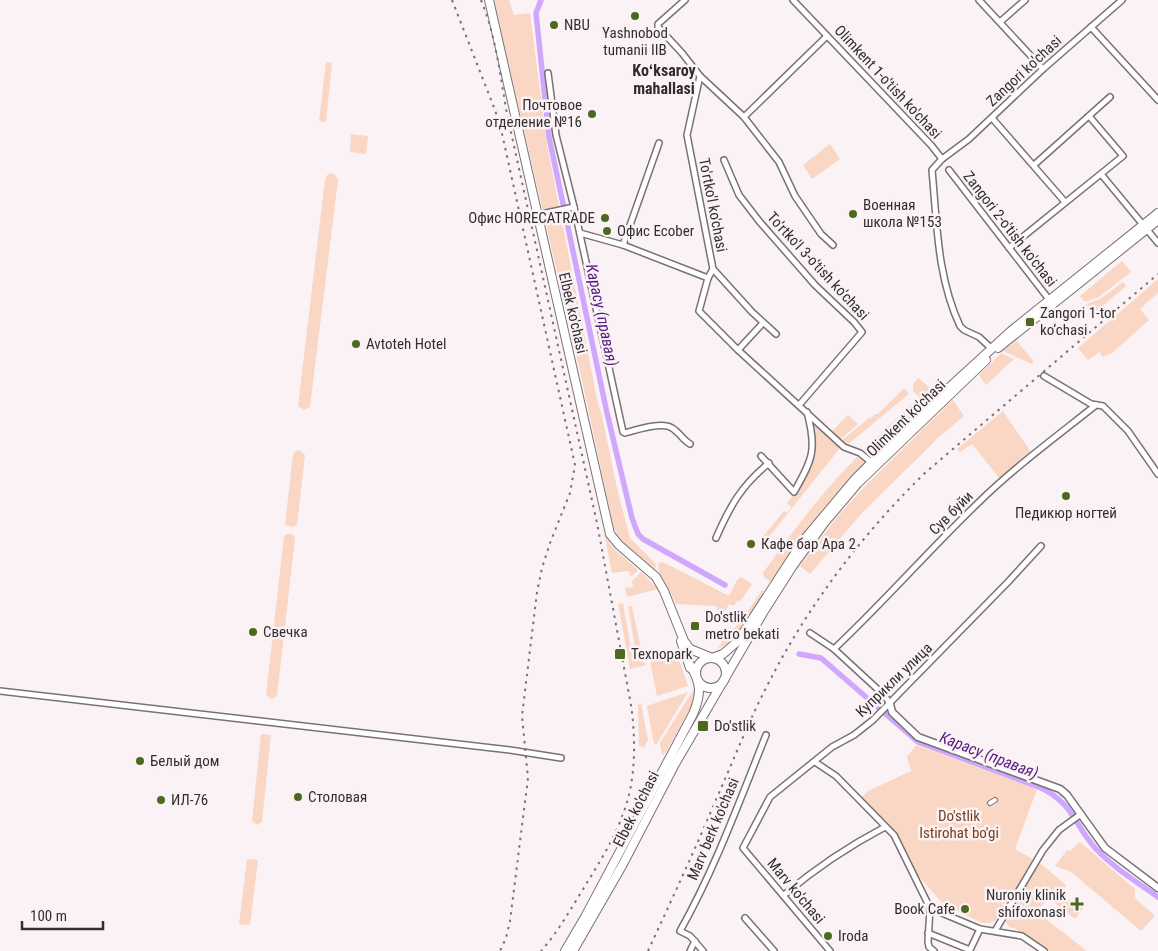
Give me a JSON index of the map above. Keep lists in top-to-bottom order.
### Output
{
  "streets": {
    "main road": ["Elbek ko'chasi", "Olimkent ko'chasi"],
    "street": [
      "Zangori ko'chasi",
      "Olimkent 1-o'tish ko'chasi",
      "To'rtko'l ko'chasi",
      "Zangori 2-o'tish ko'chasi",
      "To'rtko'l 3-o'tish ko'chasi",
      "Сув буйи",
      "Куприкли улица",
      "Marv berk ko'chasi",
      "Marv ko'chasi"
    ]
  },
  "crossings": [
    ["Zangori ko'chasi", "Olimkent 1-o'tish ko'chasi"],
    ["Olimkent 1-o'tish ko'chasi", "Olimkent ko'chasi"],
    ["To'rtko'l ko'chasi", "To'rtko'l 3-o'tish ko'chasi"],
    ["To'rtko'l ko'chasi", "Olimkent ko'chasi"],
    ["Zangori 2-o'tish ko'chasi", "Olimkent ko'chasi"],
    ["Elbek ko'chasi", "Olimkent ko'chasi"],
    ["Куприкли улица", "Marv ko'chasi"]
  ],
  "districts": ["Koʻksaroy mahallasi"],
  "water": ["Карасу (правая)"],
  "parks": ["Do'stlik Istirohat bo'gi"],
  "places": {
    "other": [
      "Yashnobod tumanii IIB",
      "NBU",
      "Почтовое отделение №16",
      "Военная школа №153",
      "Офис HORECATRADE",
      "Офис Ecober",
      "Avtoteh Hotel",
      "Педикюр ногтей",
      "Кафе бар Ара 2",
      "Свечка",
      "Белый дом",
      "Столовая",
      "ИЛ-76",
      "Book Cafe",
      "Iroda"
    ],
    "transit": [
      "Zangori 1-tor ko‘chasi",
      "Do'stlik metro bekati",
      "Texnopark",
      "Do'stlik"
    ],
    "health": ["Nuroniy klinik shifoxonasi"]
  },
  "scale_bar": "100 m"
}
